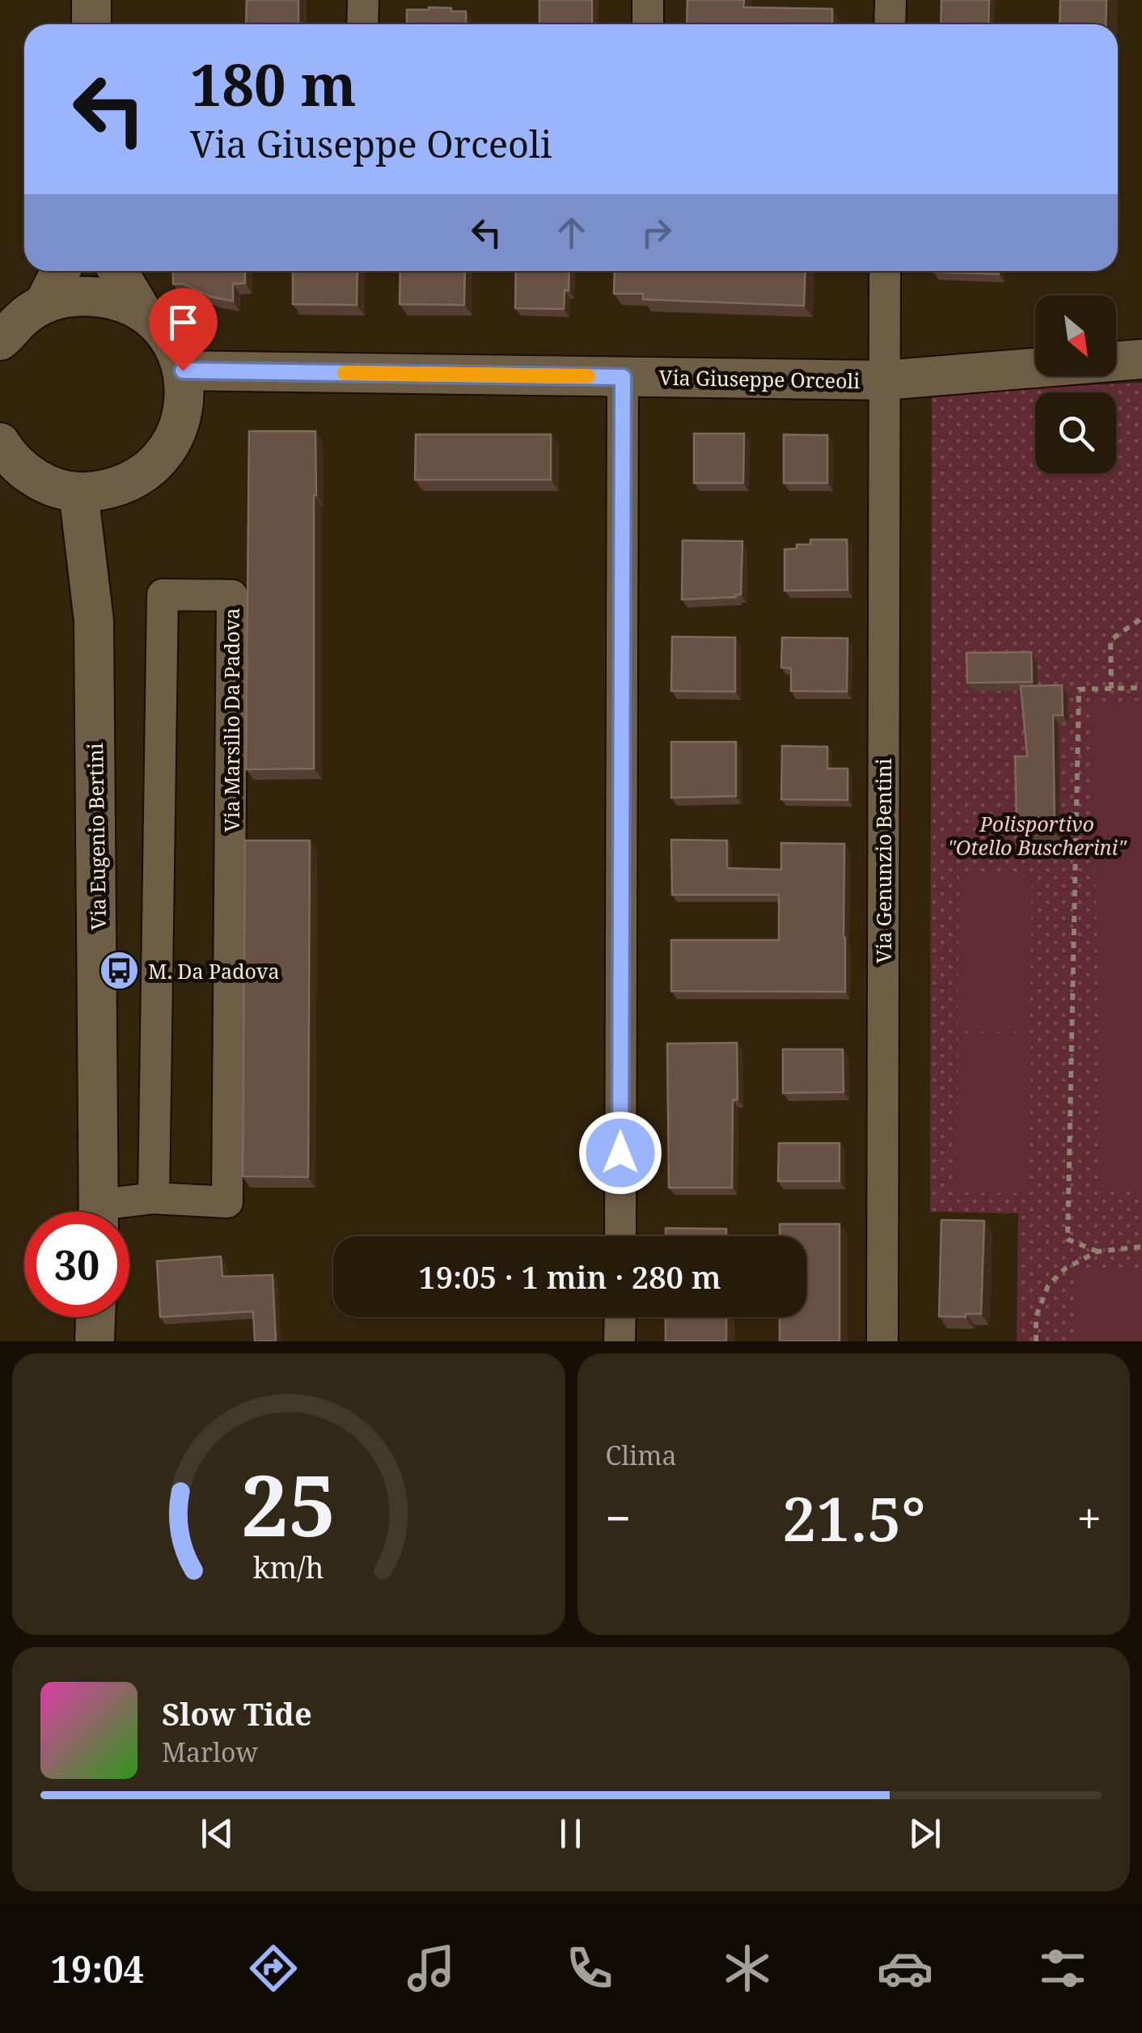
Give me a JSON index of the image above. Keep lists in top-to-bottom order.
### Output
{
  "streets": {
    "street": [
      "Via Giuseppe Orceoli",
      "Via Marsilio Da Padova",
      "Via Eugenio Bertini",
      "Via Genunzio Bentini"
    ]
  },
  "crossings": [
    ["Via Giuseppe Orceoli", "Via Genunzio Bentini"]
  ],
  "parks": ["Polisportivo \"Otello Buscherini\""],
  "places": {
    "bus stop": ["M. Da Padova"]
  },
  "north": "bottom right",
  "page": {
    "turn": ["180 m", "Via Giuseppe Orceoli"],
    "limit": "30",
    "trip": "19:05 · 1 min · 280 m",
    "tile": "Clima",
    "heat": ["−", "21.5°", "+"],
    "song": ["Slow Tide", "Marlow"],
    "tabs": "19:04",
    "gauge": ["25", "km/h"]
  }
}
